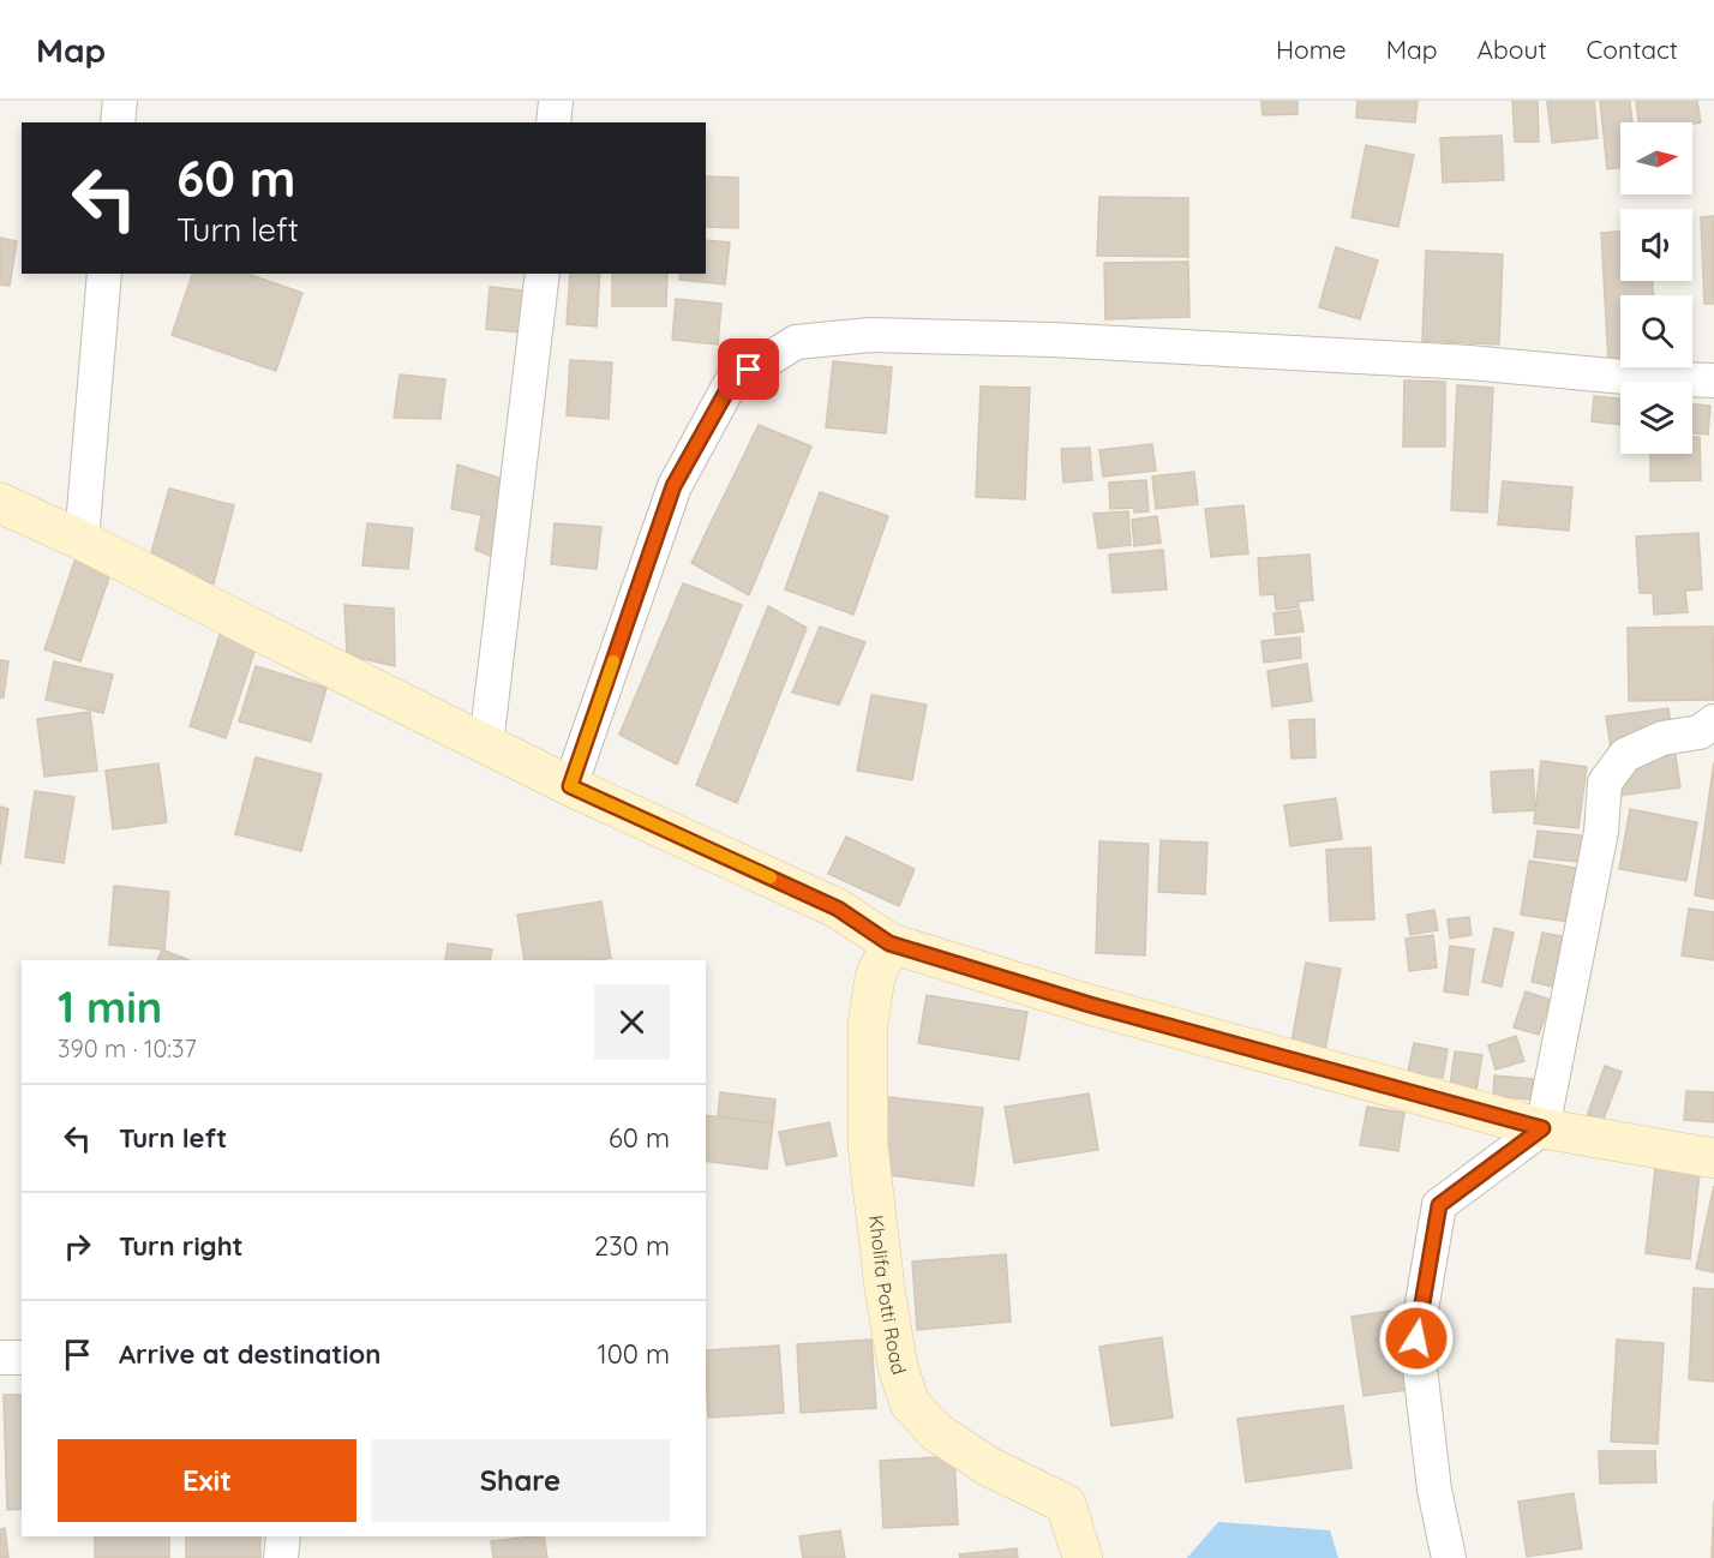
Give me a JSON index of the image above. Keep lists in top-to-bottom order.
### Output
{
  "streets": {
    "street": ["Kholifa Potti Road"]
  },
  "north": "right",
  "page": {
    "header": "Map",
    "nav": [
      "Home",
      "Map",
      "About",
      "Contact"
    ],
    "turn": ["60 m", "Turn left"],
    "heading": ["1 min", "390 m · 10:37"],
    "list": [
      {
        "name": "Turn left",
        "value": "60 m"
      },
      {
        "name": "Turn right",
        "value": "230 m"
      },
      {
        "name": "Arrive at destination",
        "value": "100 m"
      }
    ],
    "buttons": ["Exit", "Share"]
  }
}
